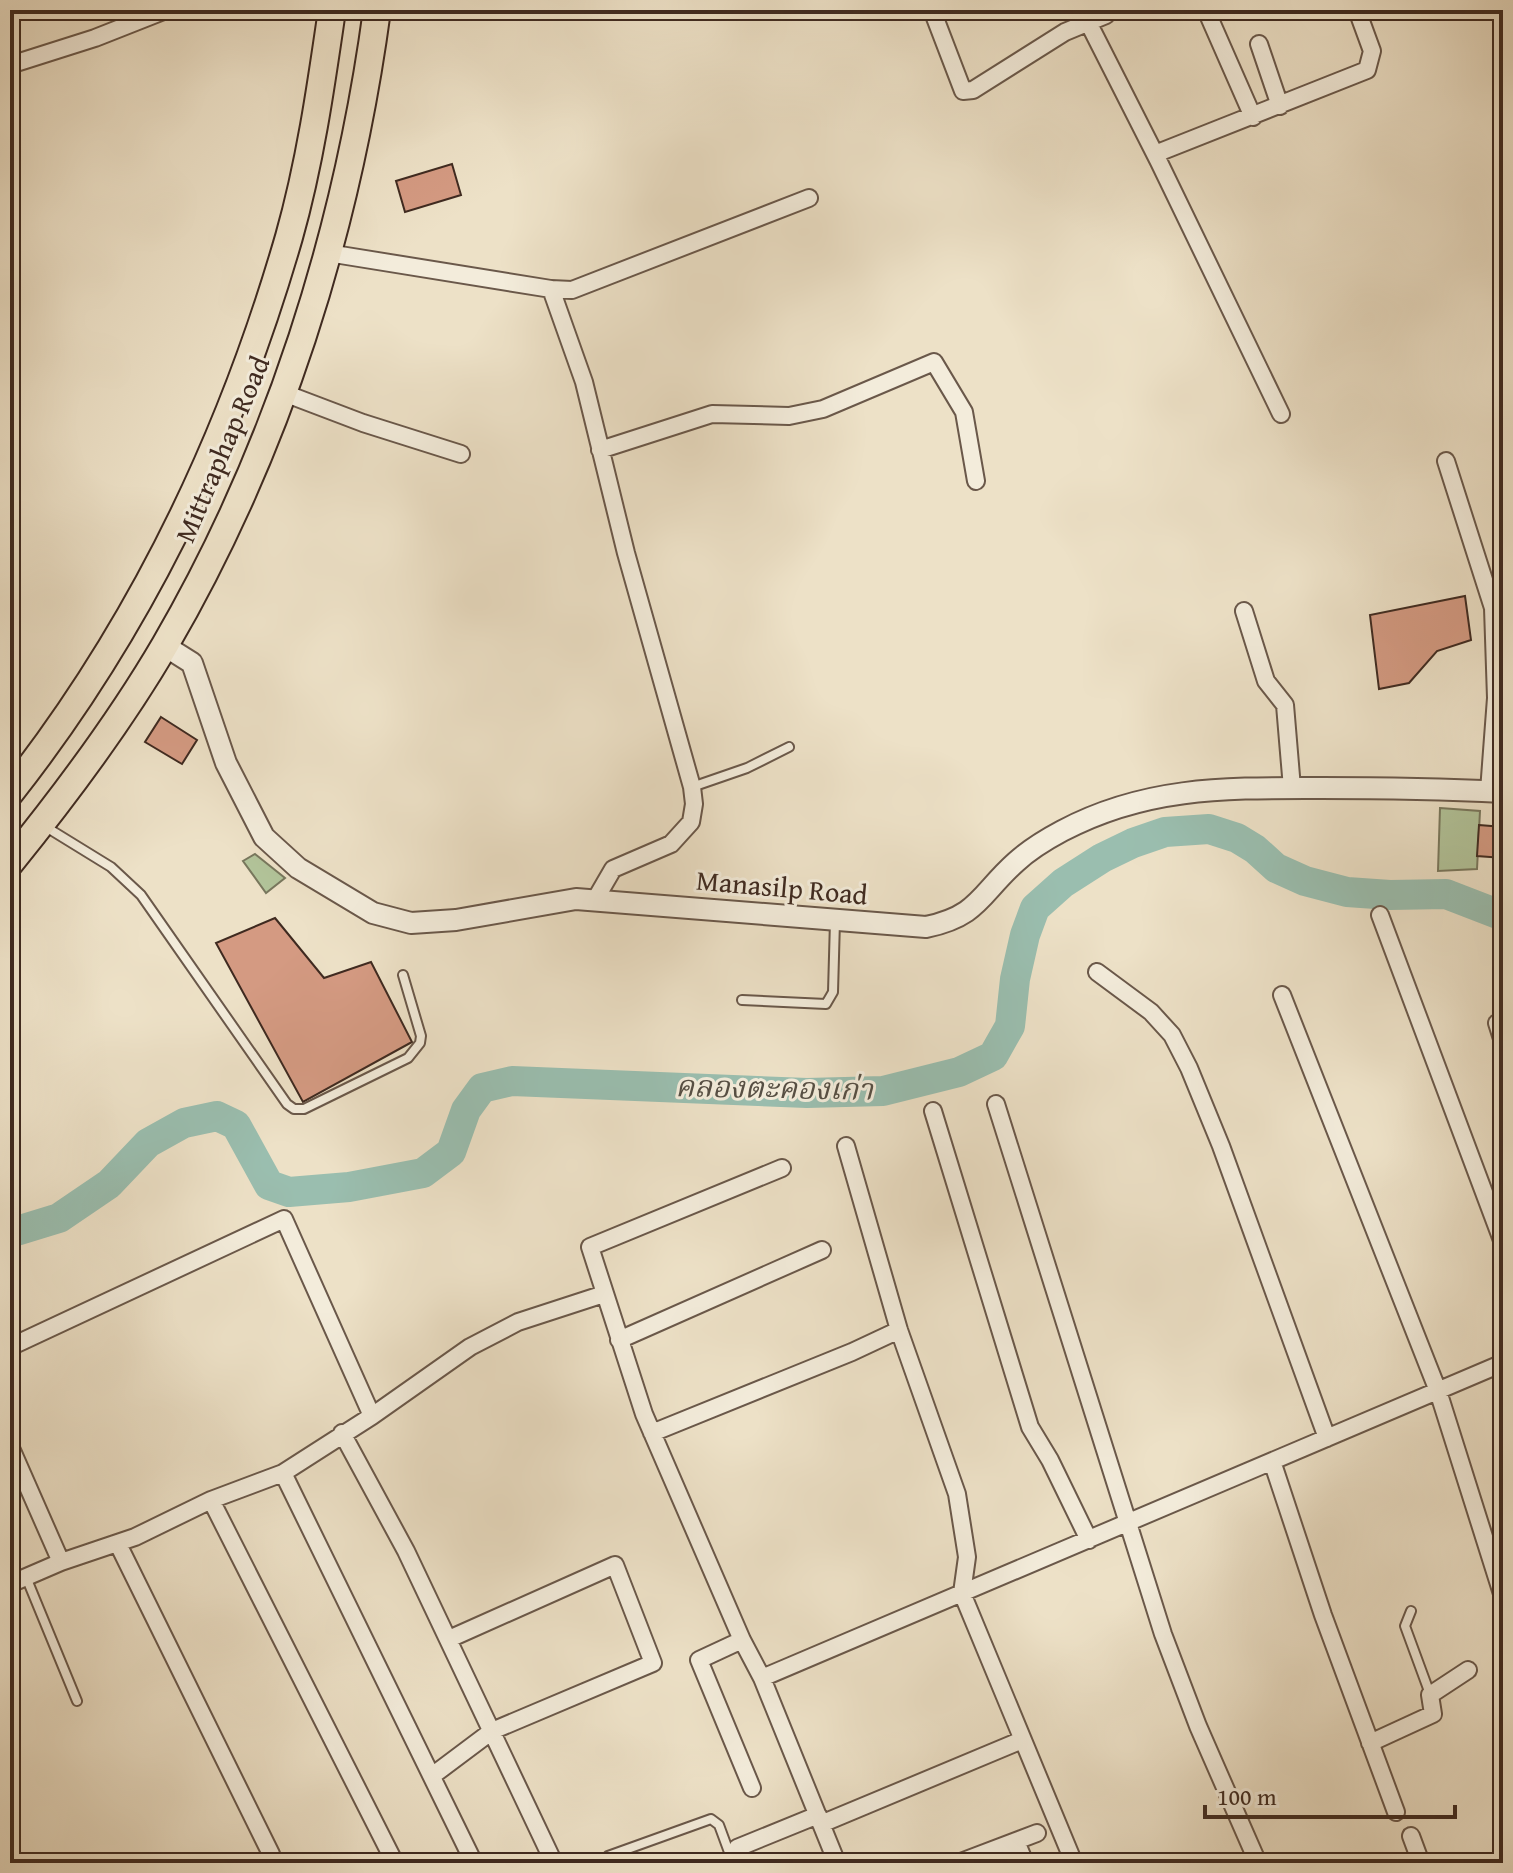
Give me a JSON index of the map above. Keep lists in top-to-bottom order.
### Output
{
  "streets": {
    "highway": ["Mittraphap Road"],
    "street": ["Manasilp Road"]
  },
  "crossings": [
    ["Mittraphap Road", "Manasilp Road"]
  ],
  "water": ["คลองตะคองเก่า"],
  "scale_bar": "100 m"
}
